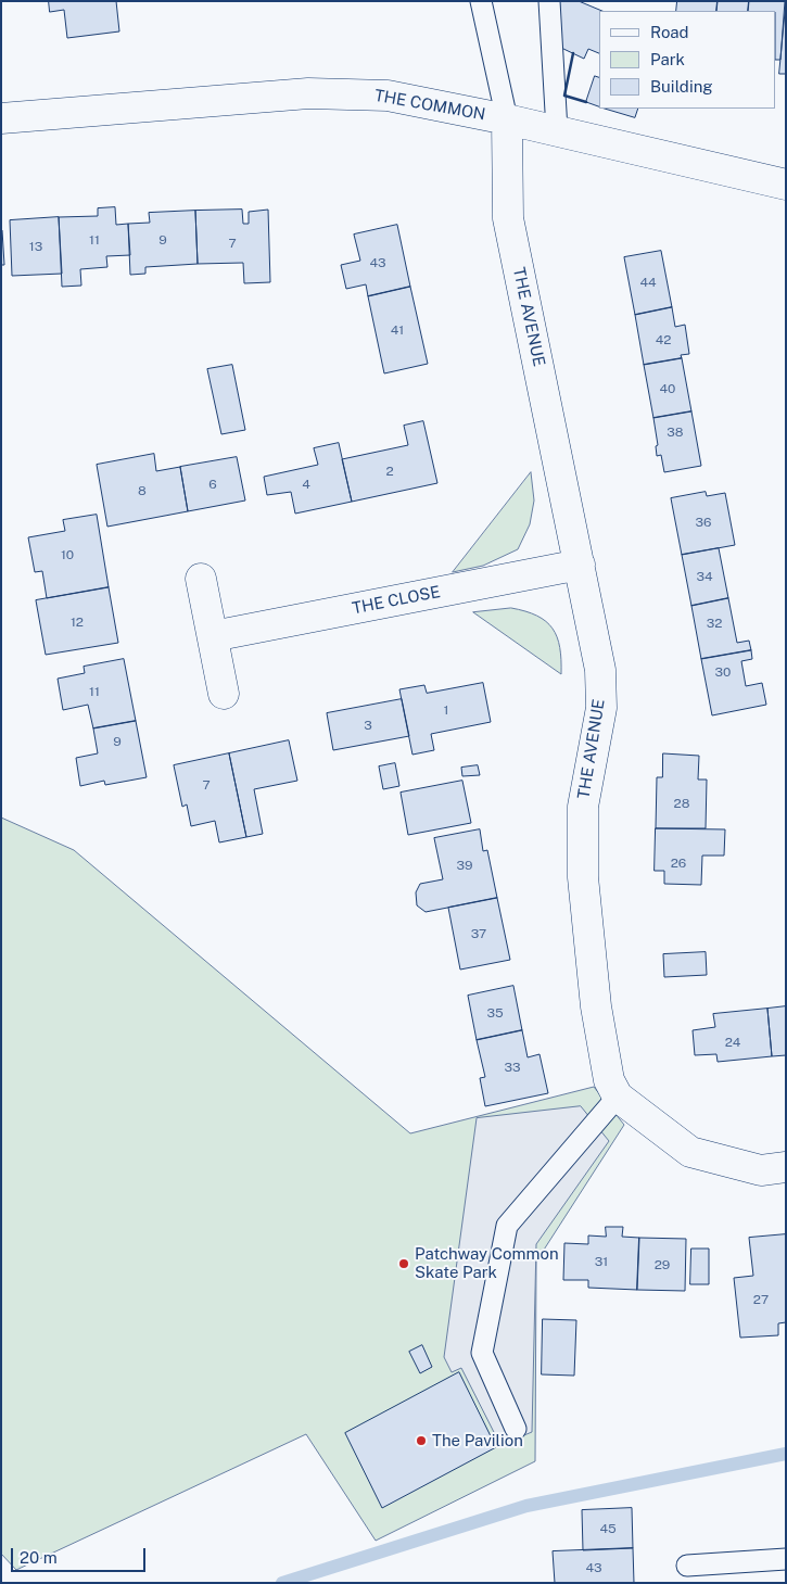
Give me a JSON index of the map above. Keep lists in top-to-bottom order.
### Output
{
  "streets": {
    "street": ["THE COMMON", "THE AVENUE", "THE CLOSE"]
  },
  "crossings": [
    ["THE COMMON", "THE AVENUE"],
    ["THE AVENUE", "THE CLOSE"]
  ],
  "places": ["Patchway Common Skate Park", "The Pavilion"],
  "house_numbers": [
    "11",
    "9",
    "7",
    "13",
    "43",
    "44",
    "41",
    "42",
    "40",
    "38",
    "2",
    "6",
    "4",
    "8",
    "36",
    "10",
    "34",
    "12",
    "32",
    "30",
    "11",
    "1",
    "3",
    "9",
    "7",
    "28",
    "26",
    "39",
    "37",
    "35",
    "24",
    "33",
    "31",
    "29",
    "27",
    "45",
    "43"
  ],
  "legend": ["Road", "Park", "Building"],
  "scale_bar": "20 m"
}
